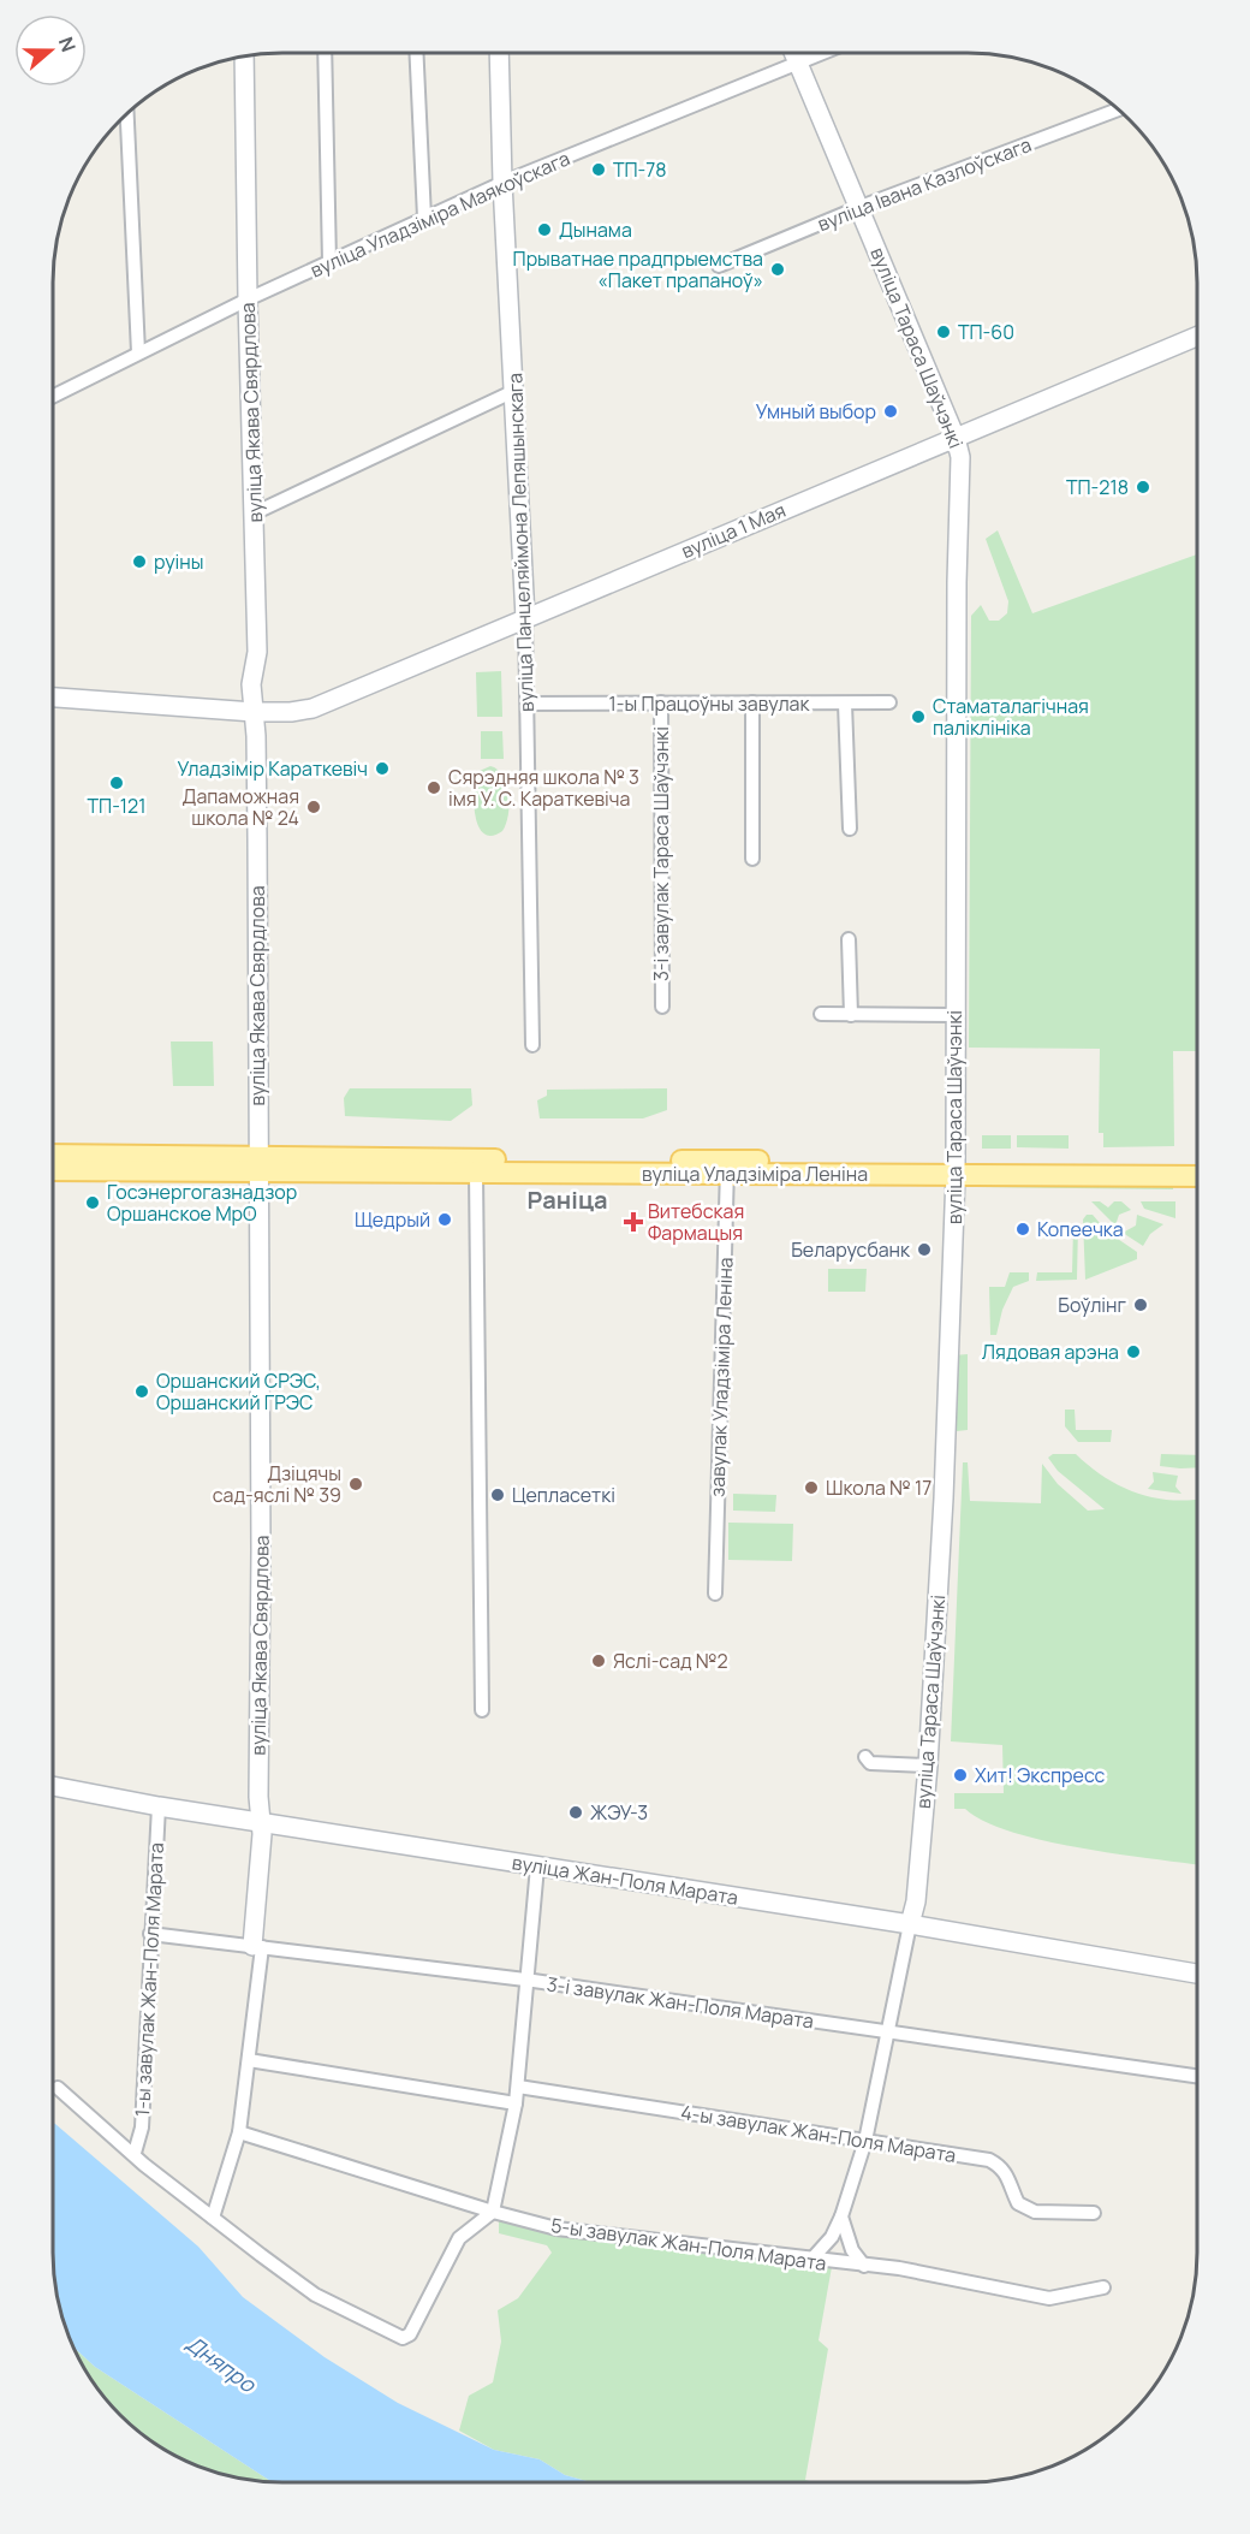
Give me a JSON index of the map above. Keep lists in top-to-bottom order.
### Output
{
  "streets": {
    "main road": ["вуліца Уладзіміра Леніна"],
    "street": [
      "вуліца Івана Казлоўскага",
      "вуліца Уладзіміра Маякоўскага",
      "вуліца Тараса Шаўчэнкі",
      "вуліца Якава Свярдлова",
      "вуліца 1 Мая",
      "вуліца Панцеляймона Лепяшынскага",
      "1-ы Працоўны завулак",
      "3-і завулак Тараса Шаўчэнкі",
      "завулак Уладзіміра Леніна",
      "вуліца Жан-Поля Марата",
      "1-ы завулак Жан-Поля Марата",
      "3-і завулак Жан-Поля Марата",
      "4-ы завулак Жан-Поля Марата",
      "5-ы завулак Жан-Поля Марата"
    ]
  },
  "crossings": [
    ["вуліца Івана Казлоўскага", "вуліца Тараса Шаўчэнкі"],
    ["вуліца Уладзіміра Маякоўскага", "вуліца Тараса Шаўчэнкі"],
    ["вуліца Уладзіміра Маякоўскага", "вуліца Якава Свярдлова"],
    ["вуліца Уладзіміра Маякоўскага", "вуліца Панцеляймона Лепяшынскага"],
    ["вуліца Тараса Шаўчэнкі", "вуліца 1 Мая"],
    ["вуліца Тараса Шаўчэнкі", "вуліца Уладзіміра Леніна"],
    ["вуліца Тараса Шаўчэнкі", "вуліца Жан-Поля Марата"],
    ["вуліца Тараса Шаўчэнкі", "3-і завулак Жан-Поля Марата"],
    ["вуліца Тараса Шаўчэнкі", "4-ы завулак Жан-Поля Марата"],
    ["вуліца Тараса Шаўчэнкі", "5-ы завулак Жан-Поля Марата"],
    ["вуліца Якава Свярдлова", "вуліца 1 Мая"],
    ["вуліца Якава Свярдлова", "вуліца Уладзіміра Леніна"],
    ["вуліца Якава Свярдлова", "вуліца Жан-Поля Марата"],
    ["вуліца Якава Свярдлова", "1-ы завулак Жан-Поля Марата"],
    ["вуліца Якава Свярдлова", "3-і завулак Жан-Поля Марата"],
    ["вуліца Якава Свярдлова", "5-ы завулак Жан-Поля Марата"],
    ["вуліца 1 Мая", "вуліца Панцеляймона Лепяшынскага"],
    ["вуліца Панцеляймона Лепяшынскага", "1-ы Працоўны завулак"],
    ["1-ы Працоўны завулак", "3-і завулак Тараса Шаўчэнкі"],
    ["вуліца Уладзіміра Леніна", "завулак Уладзіміра Леніна"],
    ["вуліца Жан-Поля Марата", "1-ы завулак Жан-Поля Марата"],
    ["1-ы завулак Жан-Поля Марата", "3-і завулак Жан-Поля Марата"],
    ["1-ы завулак Жан-Поля Марата", "5-ы завулак Жан-Поля Марата"]
  ],
  "districts": ["Раніца"],
  "water": ["Дняпро"],
  "places": {
    "other": [
      "ТП-78",
      "Дынама",
      "Прыватнае прадпрыемства «Пакет прапаноў»",
      "ТП-60",
      "Умный выбор",
      "ТП-218",
      "руіны",
      "Стаматалагічная паліклініка",
      "Уладзімір Караткевіч",
      "ТП-121",
      "Сярэдняя школа № 3 імя У. С. Караткевіча",
      "Дапаможная школа № 24",
      "Госэнергогазнадзор Оршанское МрО",
      "Щедрый",
      "Копеечка",
      "Беларусбанк",
      "Боўлінг",
      "Лядовая арэна",
      "Оршанский СРЭС, Оршанский ГРЭС",
      "Дзіцячы сад-яслі № 39",
      "Школа № 17",
      "Цепласеткі",
      "Яслі-сад №2",
      "Хит! Экспресс",
      "ЖЭУ-3"
    ],
    "health": ["Витебская Фармацыя"]
  },
  "north": "right"
}
